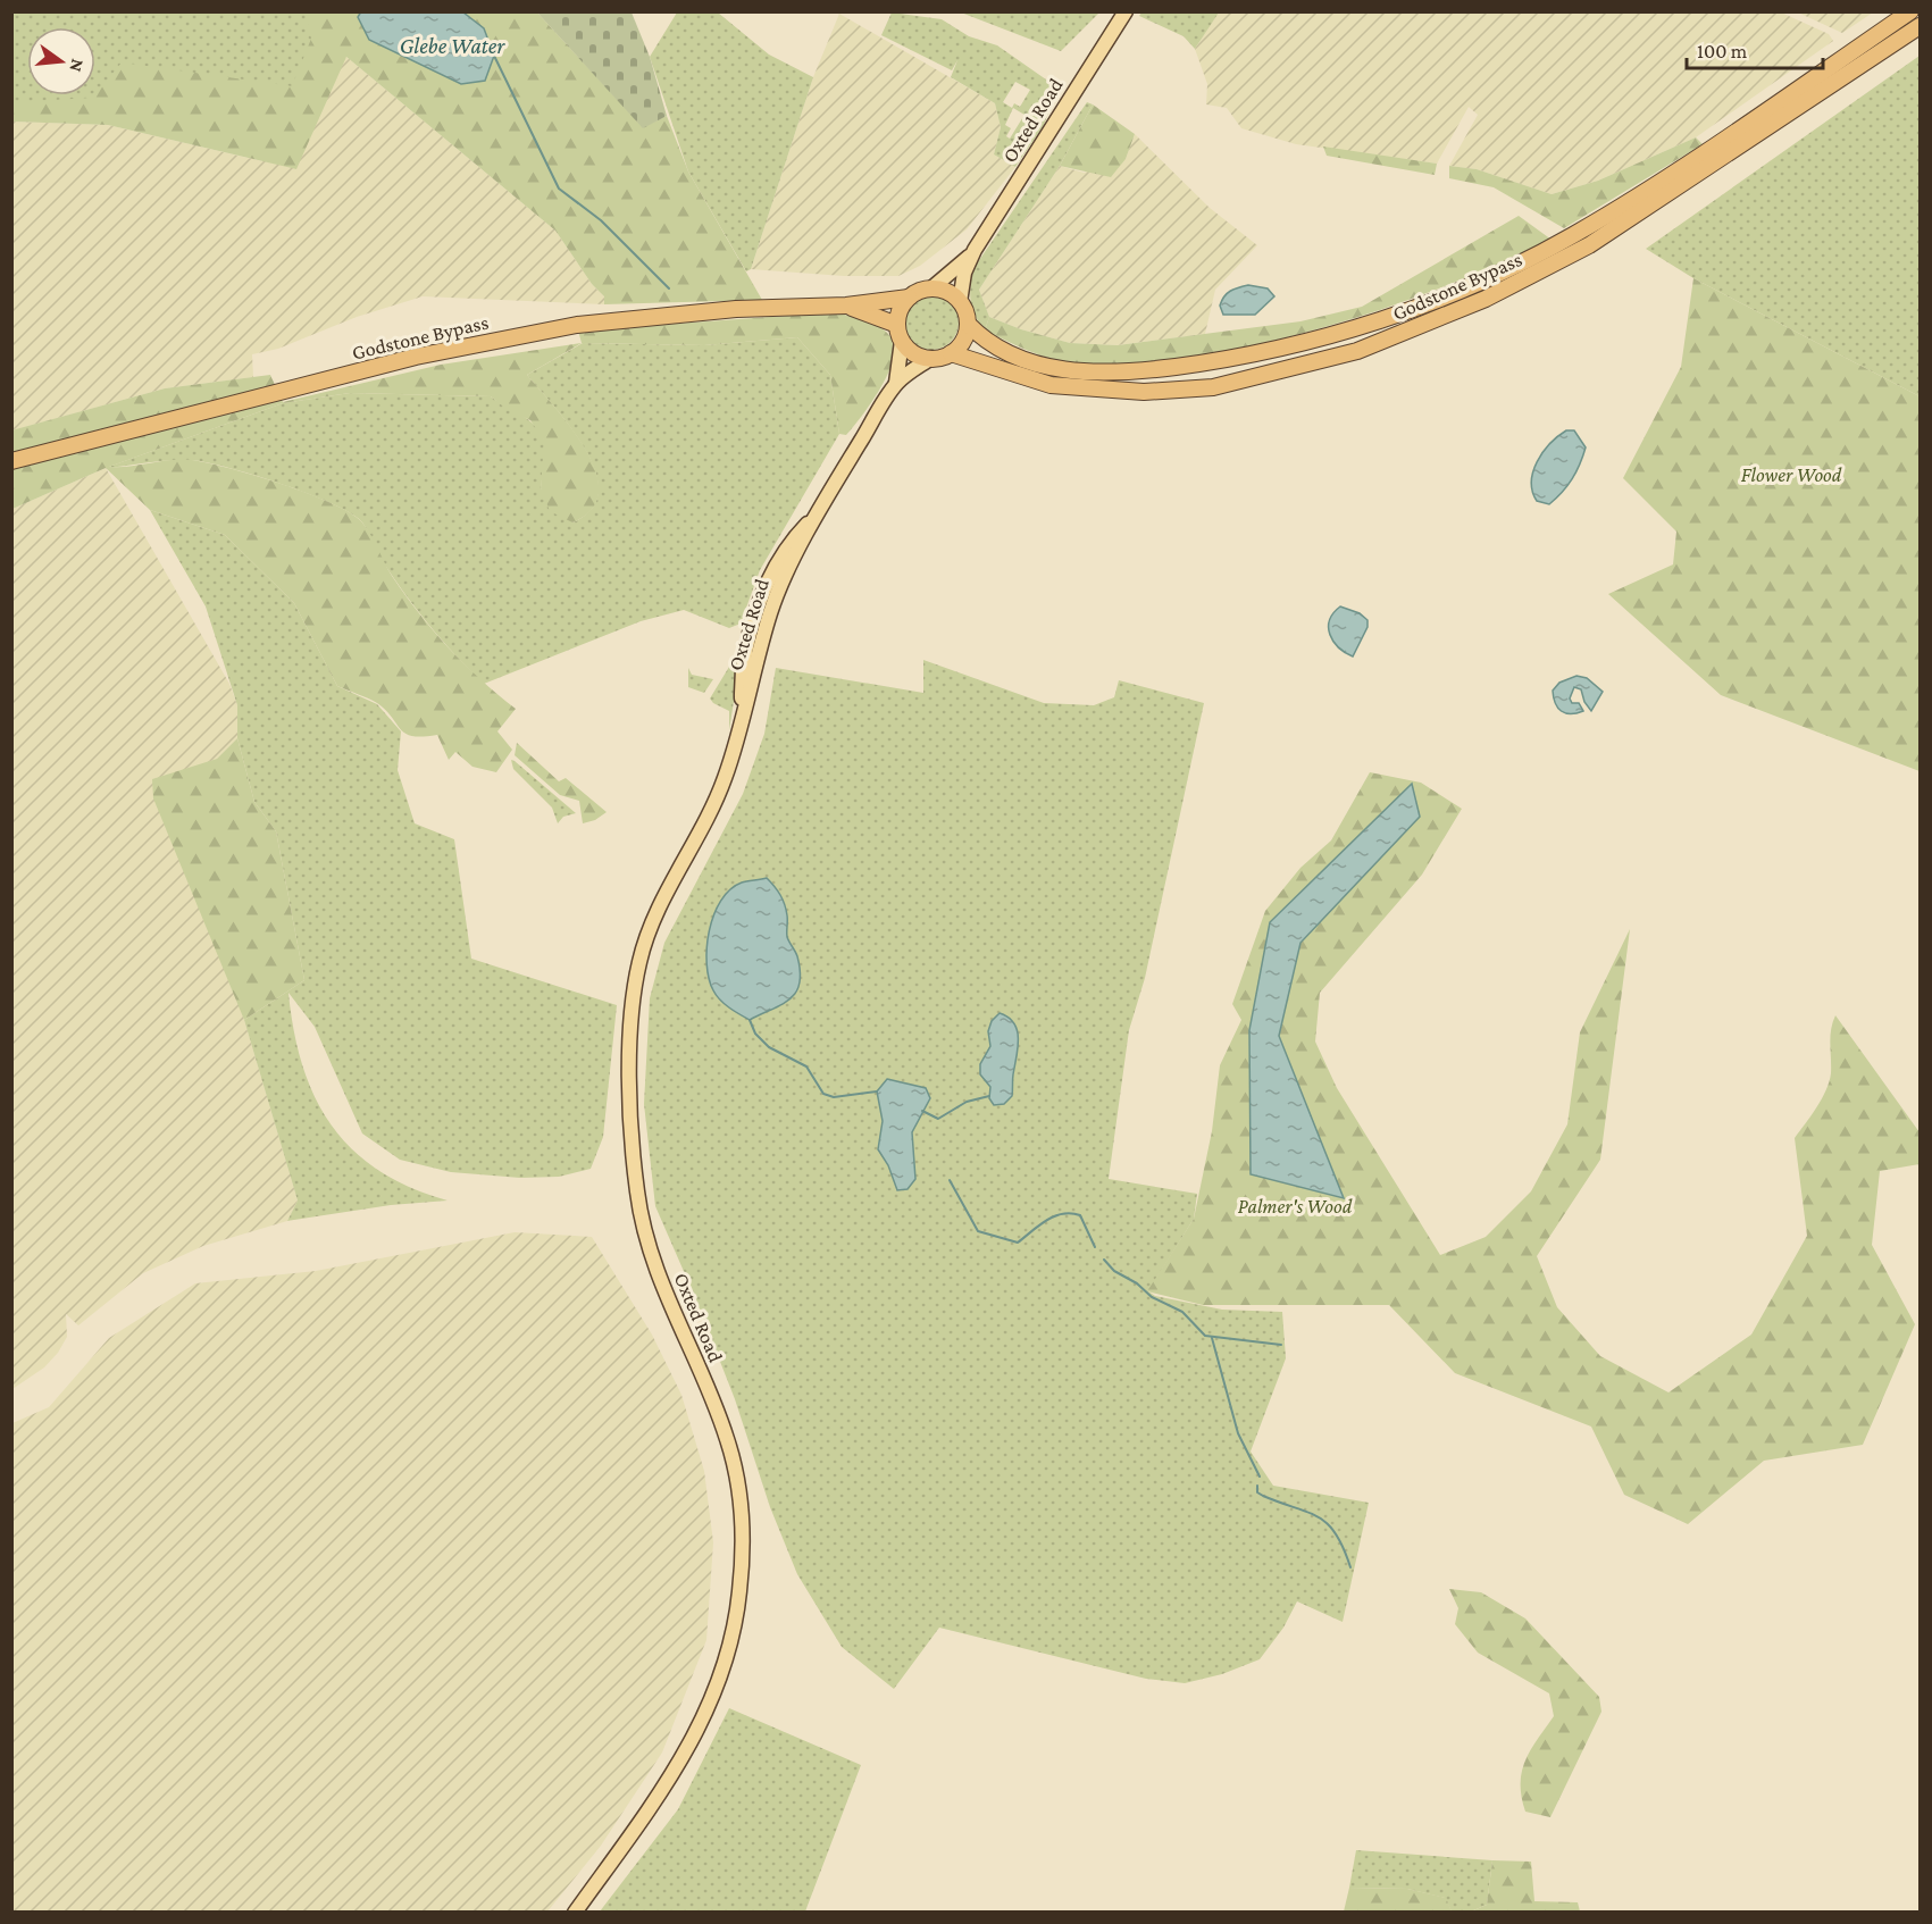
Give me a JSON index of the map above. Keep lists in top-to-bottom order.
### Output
{
  "streets": {
    "highway": ["Godstone Bypass"],
    "main road": ["Oxted Road"]
  },
  "crossings": [
    ["Oxted Road", "Godstone Bypass"]
  ],
  "water": ["Glebe Water"],
  "parks": ["Flower Wood", "Palmer's Wood"],
  "scale_bar": "100 m",
  "north": "right"
}
